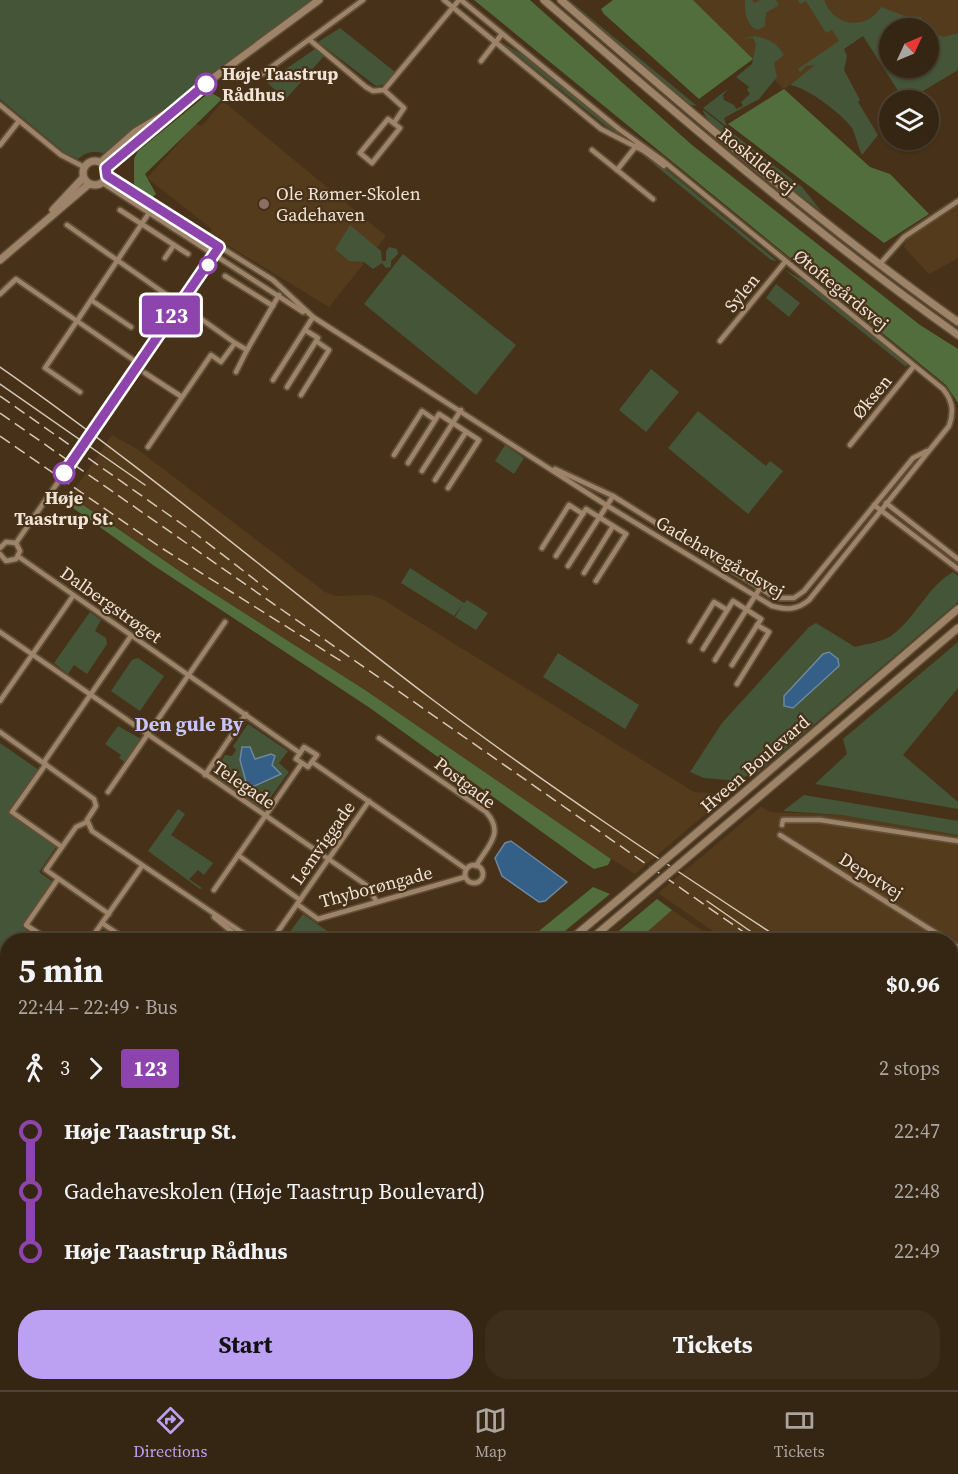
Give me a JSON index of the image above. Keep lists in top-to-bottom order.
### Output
{
  "streets": {
    "street": [
      "Roskildevej",
      "Øtoftegårdsvej",
      "Sylen",
      "Øksen",
      "Gadehavegårdsvej",
      "Dalbergstrøget",
      "Hveen Boulevard",
      "Postgade",
      "Telegade",
      "Lemviggade",
      "Depotvej",
      "Thyborøngade"
    ]
  },
  "crossings": [
    ["Øtoftegårdsvej", "Sylen"],
    ["Øtoftegårdsvej", "Øksen"],
    ["Øtoftegårdsvej", "Gadehavegårdsvej"],
    ["Postgade", "Thyborøngade"],
    ["Telegade", "Lemviggade"],
    ["Telegade", "Thyborøngade"],
    ["Lemviggade", "Thyborøngade"]
  ],
  "districts": ["Den gule By"],
  "places": ["Høje Taastrup Rådhus", "Ole Rømer-Skolen Gadehaven", "Høje Taastrup St."],
  "lines": ["bus line 123"],
  "north": "top right",
  "page": {
    "on_map": "123",
    "heading": ["5 min", "22:44 – 22:49 · Bus", "$0.96"],
    "legs": ["3", "123", "2 stops"],
    "list": [
      {
        "name": "Høje Taastrup St.",
        "value": "22:47"
      },
      {
        "name": "Gadehaveskolen (Høje Taastrup Boulevard)",
        "value": "22:48"
      },
      {
        "name": "Høje Taastrup Rådhus",
        "value": "22:49"
      }
    ],
    "buttons": ["Start", "Tickets"],
    "tabs": ["Directions", "Map", "Tickets"]
  }
}
